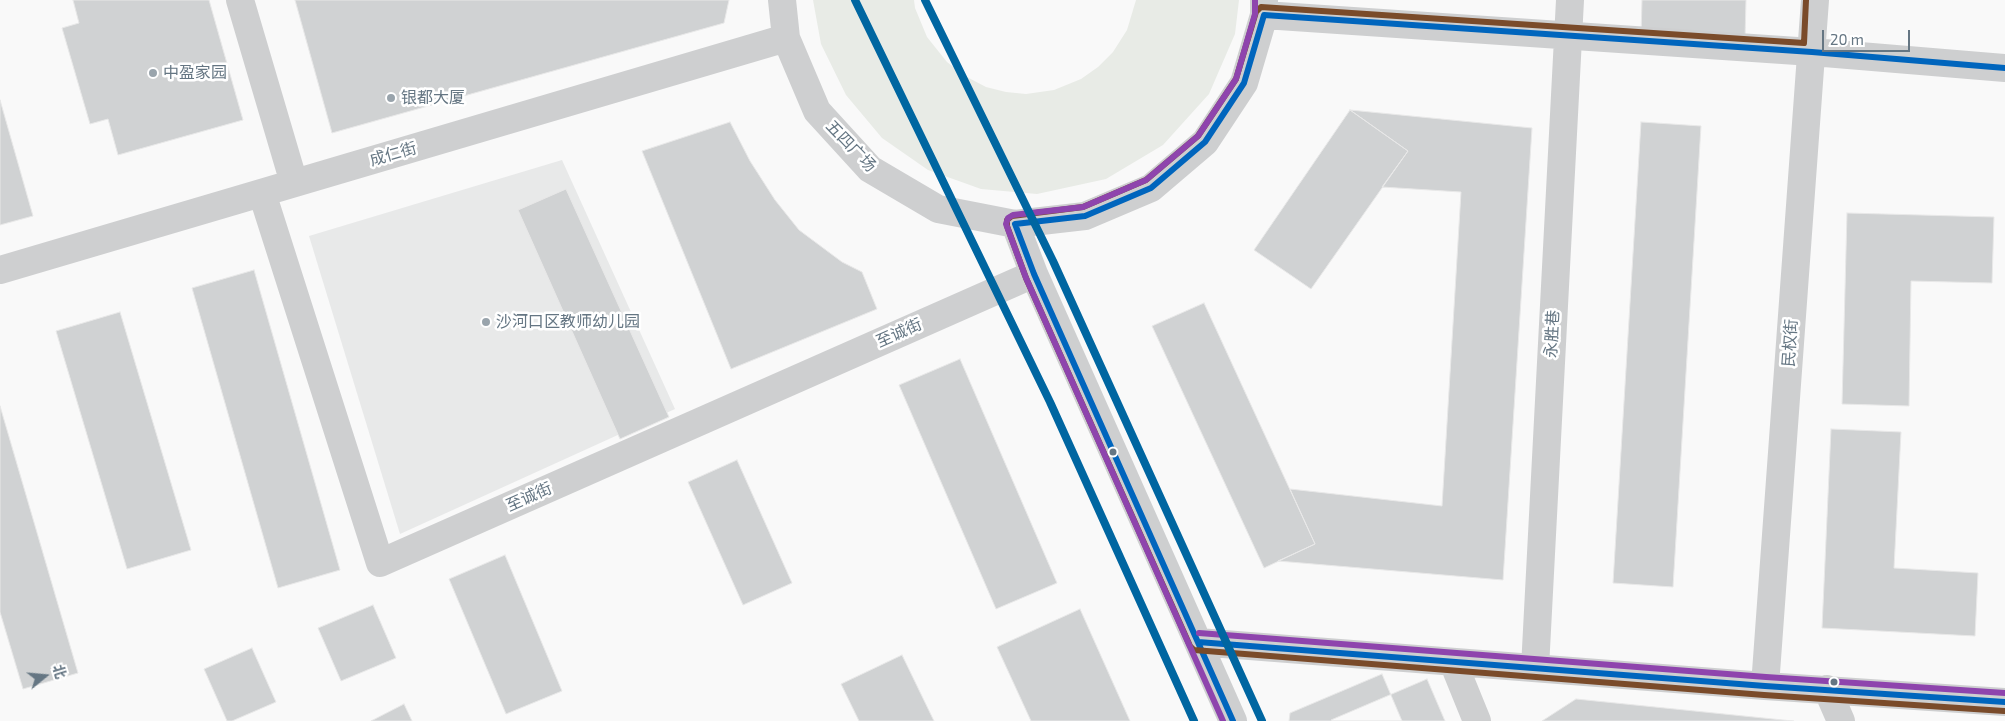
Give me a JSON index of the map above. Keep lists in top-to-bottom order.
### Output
{
  "streets": {
    "street": [
      "五四广场",
      "成仁街",
      "至诚街",
      "永胜巷",
      "民权街"
    ]
  },
  "crossings": [
    ["五四广场", "成仁街"],
    ["成仁街", "至诚街"]
  ],
  "places": ["中盈家园", "银都大厦", "沙河口区教师幼儿园"],
  "scale_bar": "20 m",
  "north": "right"
}
